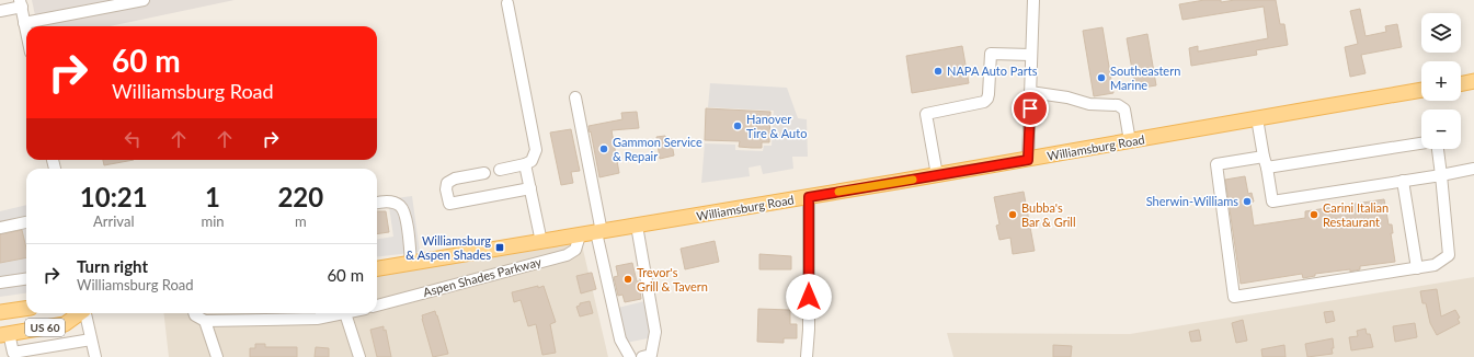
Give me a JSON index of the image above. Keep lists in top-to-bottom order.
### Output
{
  "streets": {
    "main road": ["Williamsburg Road", "US 60"],
    "street": ["Aspen Shades Parkway"]
  },
  "crossings": [
    ["Williamsburg Road", "Aspen Shades Parkway"]
  ],
  "places": {
    "other": [
      "NAPA Auto Parts",
      "Southeastern Marine",
      "Hanover Tire & Auto",
      "Gammon Service & Repair",
      "Sherwin-Williams",
      "Bubba's Bar & Grill",
      "Carini Italian Restaurant",
      "Trevor's Grill & Tavern"
    ],
    "transit": ["Williamsburg & Aspen Shades"]
  },
  "page": {
    "map_buttons": ["+", "−"],
    "turn": ["60 m", "Williamsburg Road"],
    "eta": [
      "10:21",
      "Arrival",
      "1",
      "min",
      "220",
      "m"
    ],
    "list": [
      {
        "name": "Turn right",
        "note": "Williamsburg Road",
        "value": "60 m"
      }
    ]
  }
}
